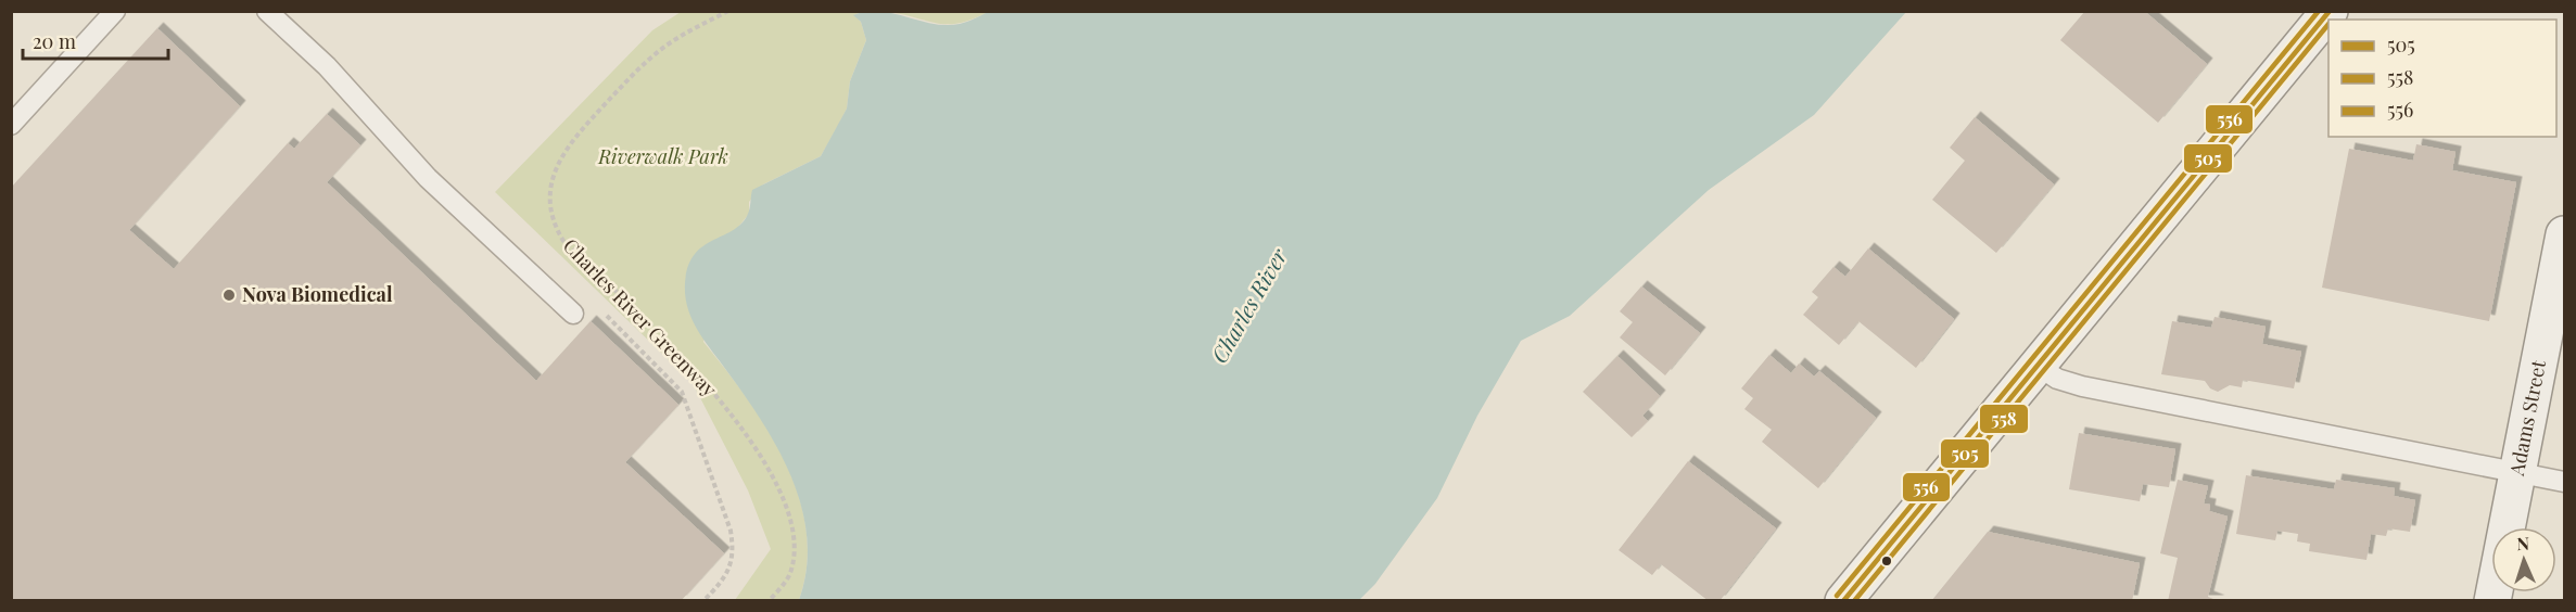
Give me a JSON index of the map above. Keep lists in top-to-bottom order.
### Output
{
  "streets": {
    "street": ["Adams Street"],
    "path": ["Charles River Greenway"]
  },
  "water": ["Charles River"],
  "parks": ["Riverwalk Park"],
  "places": ["Nova Biomedical"],
  "lines": ["transit line 505", "transit line 556", "transit line 558"],
  "legend": ["505", "558", "556"],
  "scale_bar": "20 m",
  "north": "top"
}
